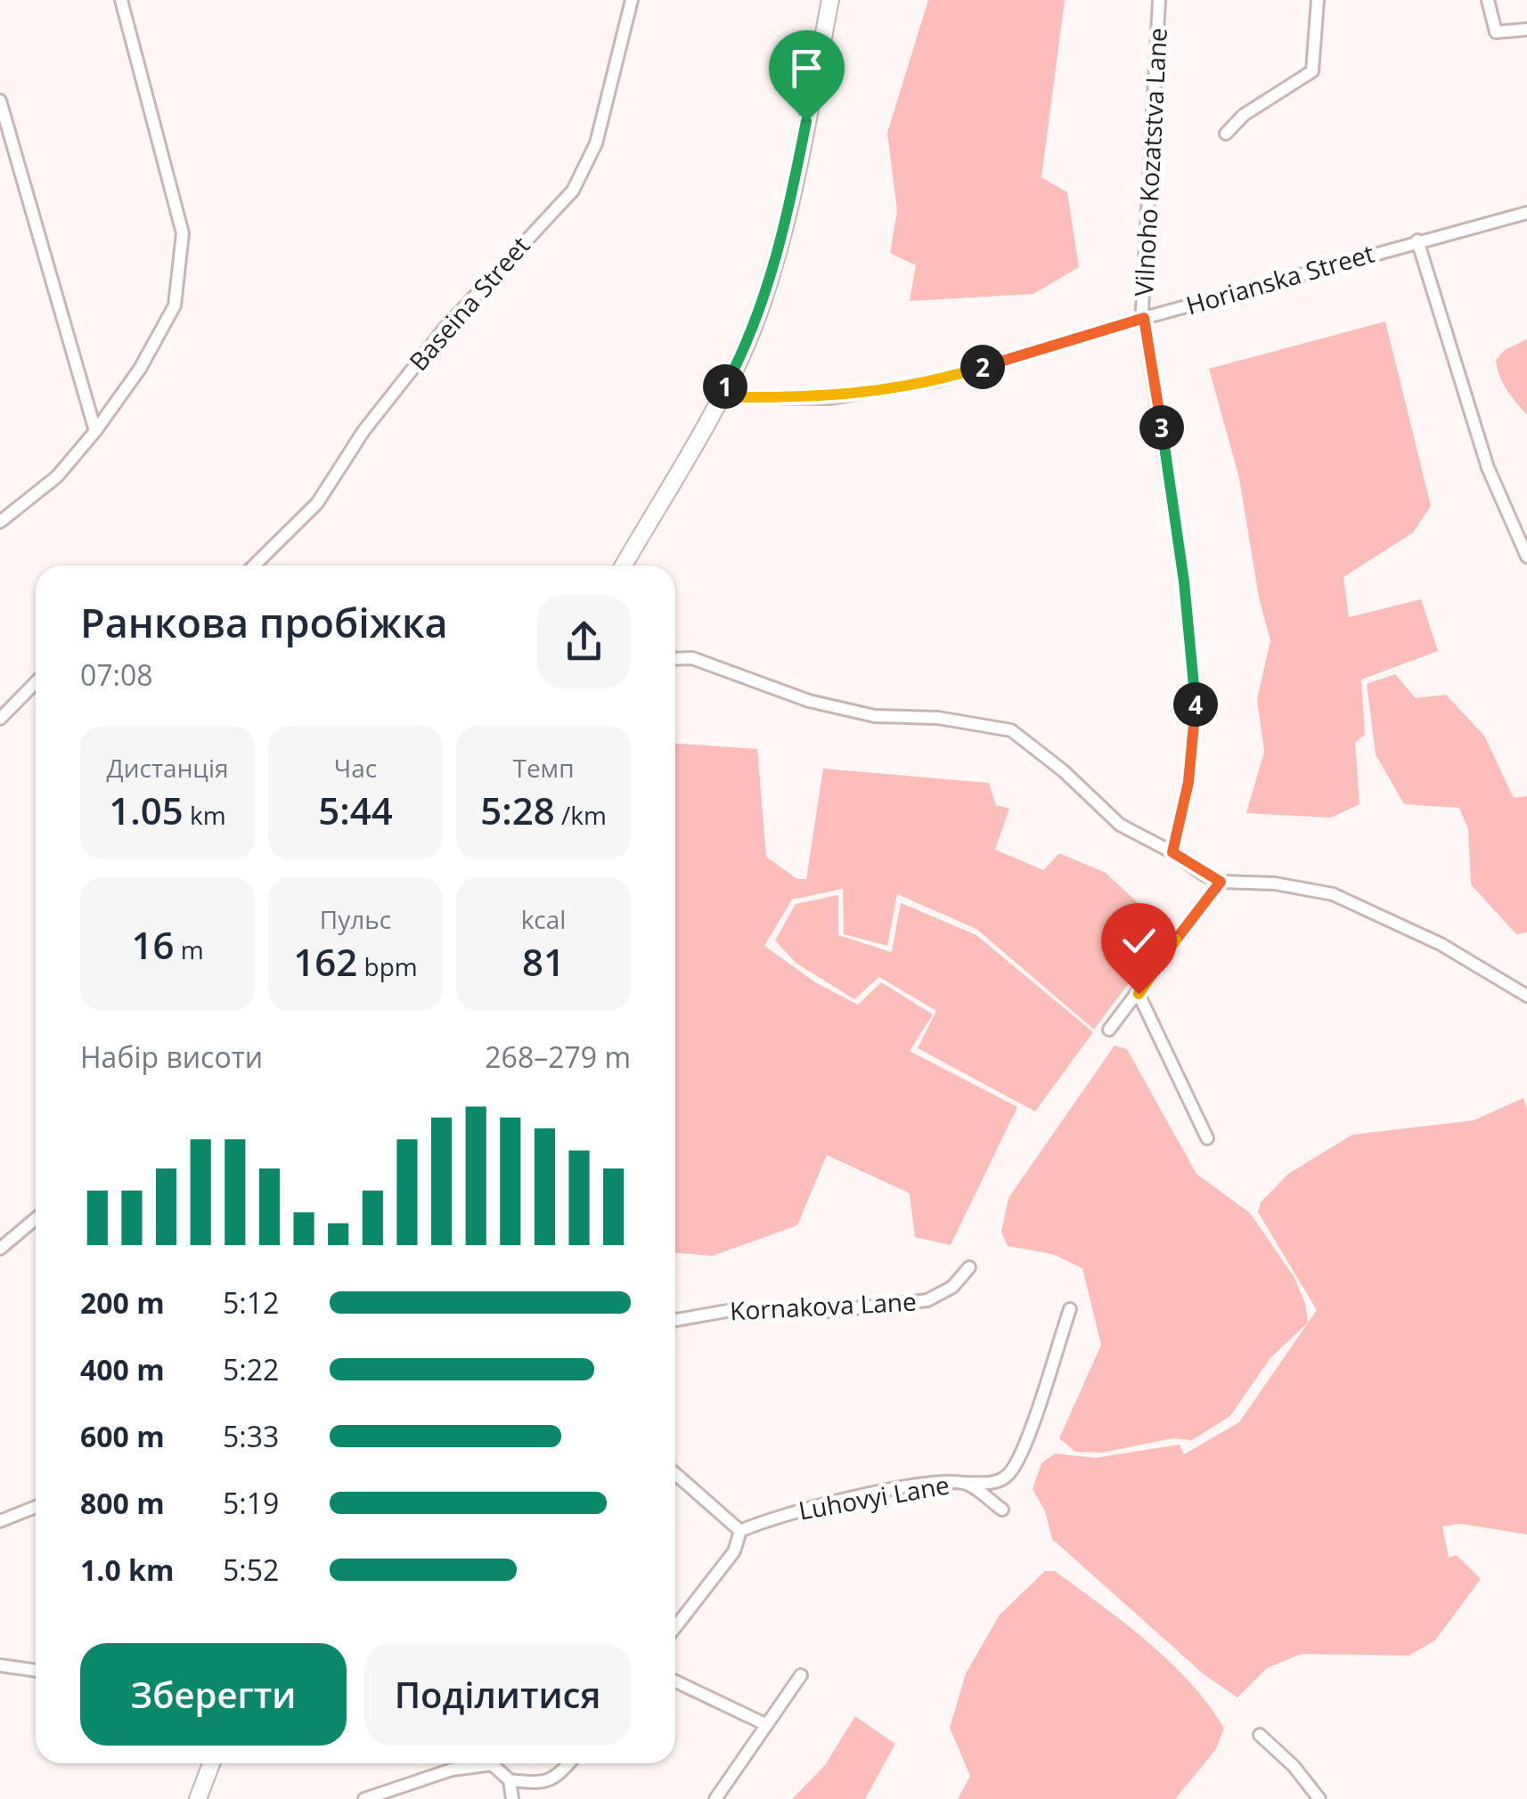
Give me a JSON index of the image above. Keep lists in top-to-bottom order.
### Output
{
  "streets": {
    "street": [
      "Vilnoho Kozatstva Lane",
      "Horianska Street",
      "Baseina Street",
      "Kornakova Lane",
      "Luhovyi Lane"
    ]
  },
  "crossings": [
    ["Vilnoho Kozatstva Lane", "Horianska Street"]
  ],
  "page": {
    "pins": [
      "2",
      "1",
      "3",
      "4"
    ],
    "heading": ["Ранкова пробіжка", "07:08"],
    "stats": [
      ["Дистанція", "1.05 km"],
      ["Час", "5:44"],
      ["Темп", "5:28 /km"],
      ["16 m"],
      ["Пульс", "162 bpm"],
      ["kcal", "81"]
    ],
    "chart": ["Набір висоти", "268–279 m"],
    "list": [
      {
        "name": "200 m",
        "note": "5:12"
      },
      {
        "name": "400 m",
        "note": "5:22"
      },
      {
        "name": "600 m",
        "note": "5:33"
      },
      {
        "name": "800 m",
        "note": "5:19"
      },
      {
        "name": "1.0 km",
        "note": "5:52"
      }
    ],
    "buttons": ["Зберегти", "Поділитися"]
  }
}
